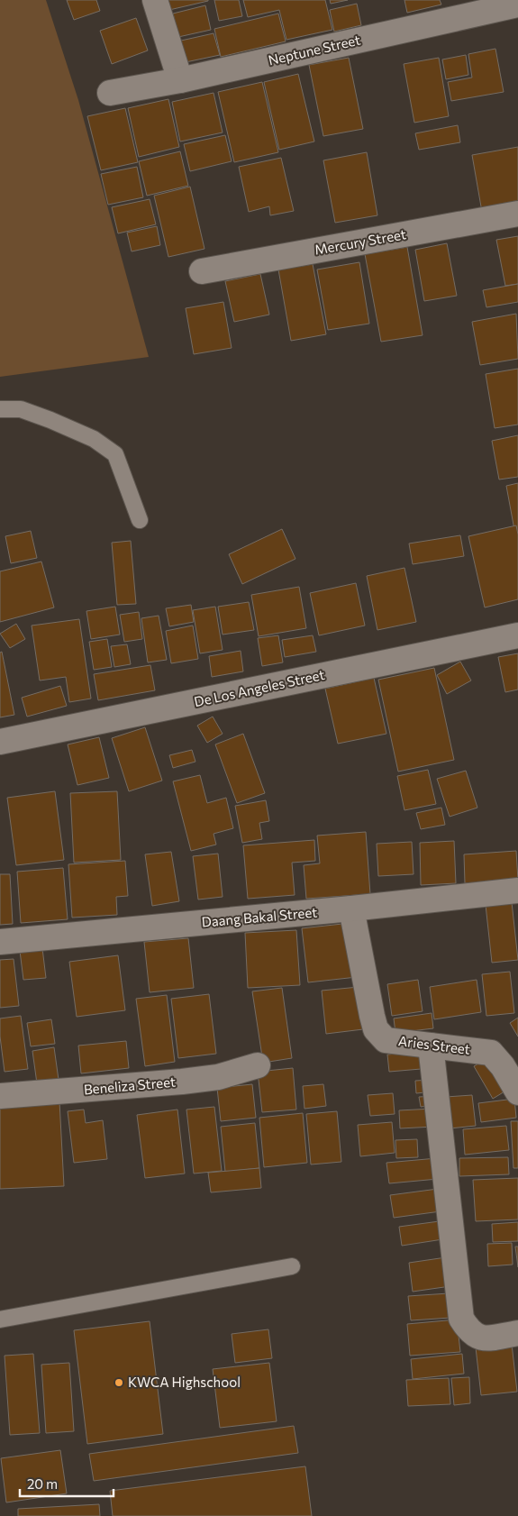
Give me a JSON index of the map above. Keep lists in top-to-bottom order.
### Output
{
  "streets": {
    "street": [
      "Neptune Street",
      "Mercury Street",
      "De Los Angeles Street",
      "Daang Bakal Street",
      "Aries Street",
      "Beneliza Street"
    ]
  },
  "crossings": [
    ["Daang Bakal Street", "Aries Street"]
  ],
  "places": ["KWCA Highschool"],
  "scale_bar": "20 m"
}
